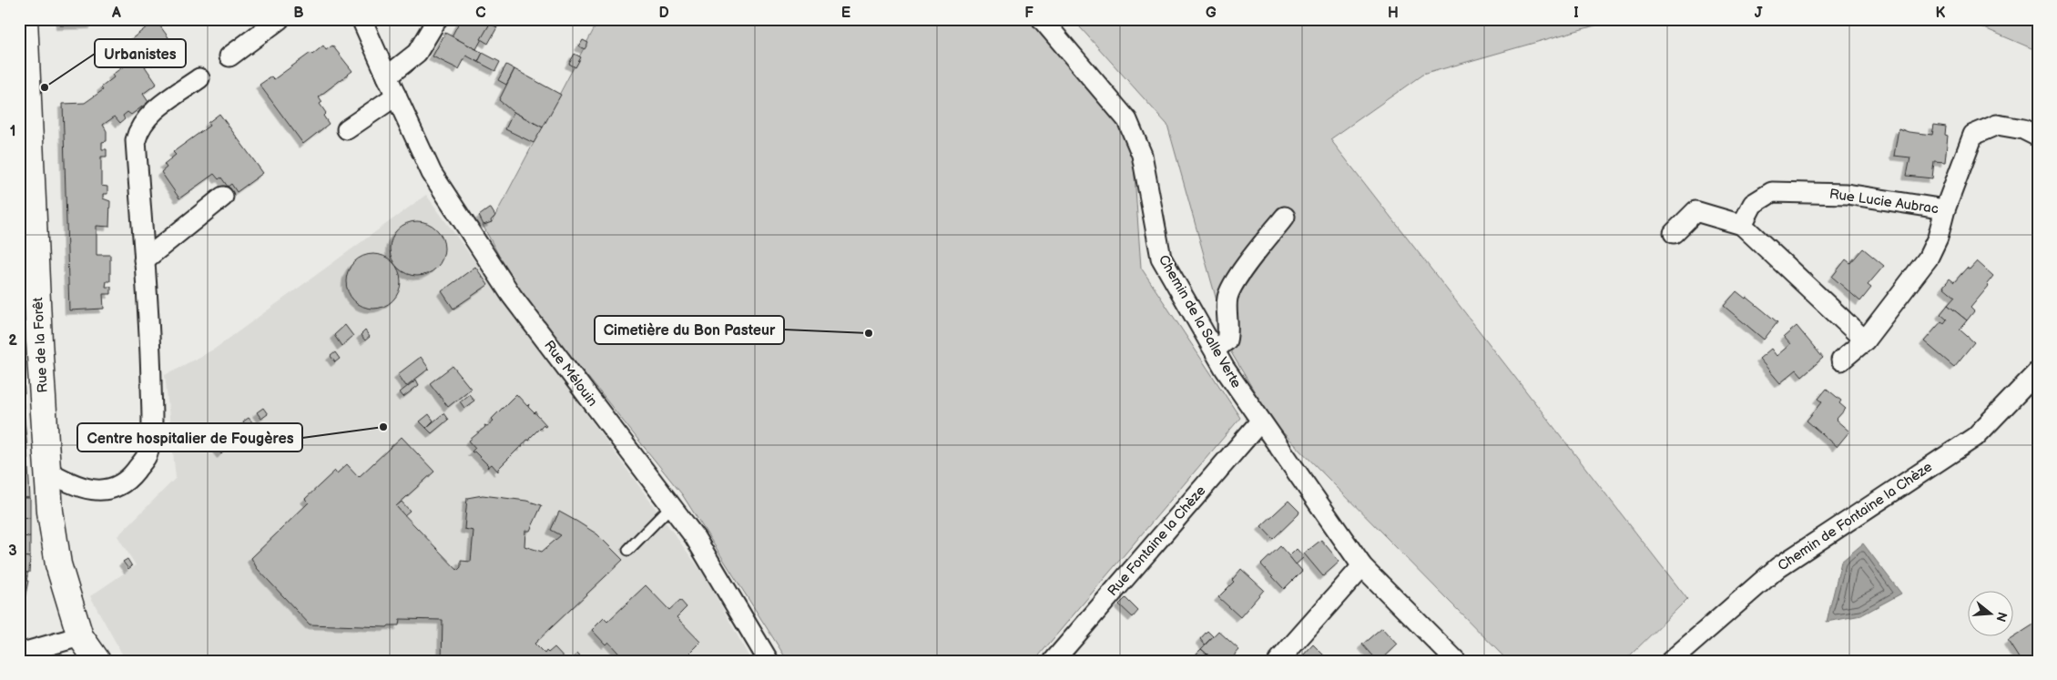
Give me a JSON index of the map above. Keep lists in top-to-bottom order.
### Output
{
  "streets": {
    "main road": ["Rue de la Forêt"],
    "street": [
      "Rue Lucie Aubrac",
      "Chemin de la Salle Verte",
      "Rue Mélouin",
      "Chemin de Fontaine la Chèze",
      "Rue Fontaine la Chèze"
    ]
  },
  "crossings": [
    ["Chemin de la Salle Verte", "Rue Fontaine la Chèze"]
  ],
  "places": ["Urbanistes", "Cimetière du Bon Pasteur", "Centre hospitalier de Fougères"],
  "north": "right",
  "grid": {
    "columns": [
      "A",
      "B",
      "C",
      "D",
      "E",
      "F",
      "G",
      "H",
      "I",
      "J",
      "K"
    ],
    "rows": ["1", "2", "3"]
  }
}
